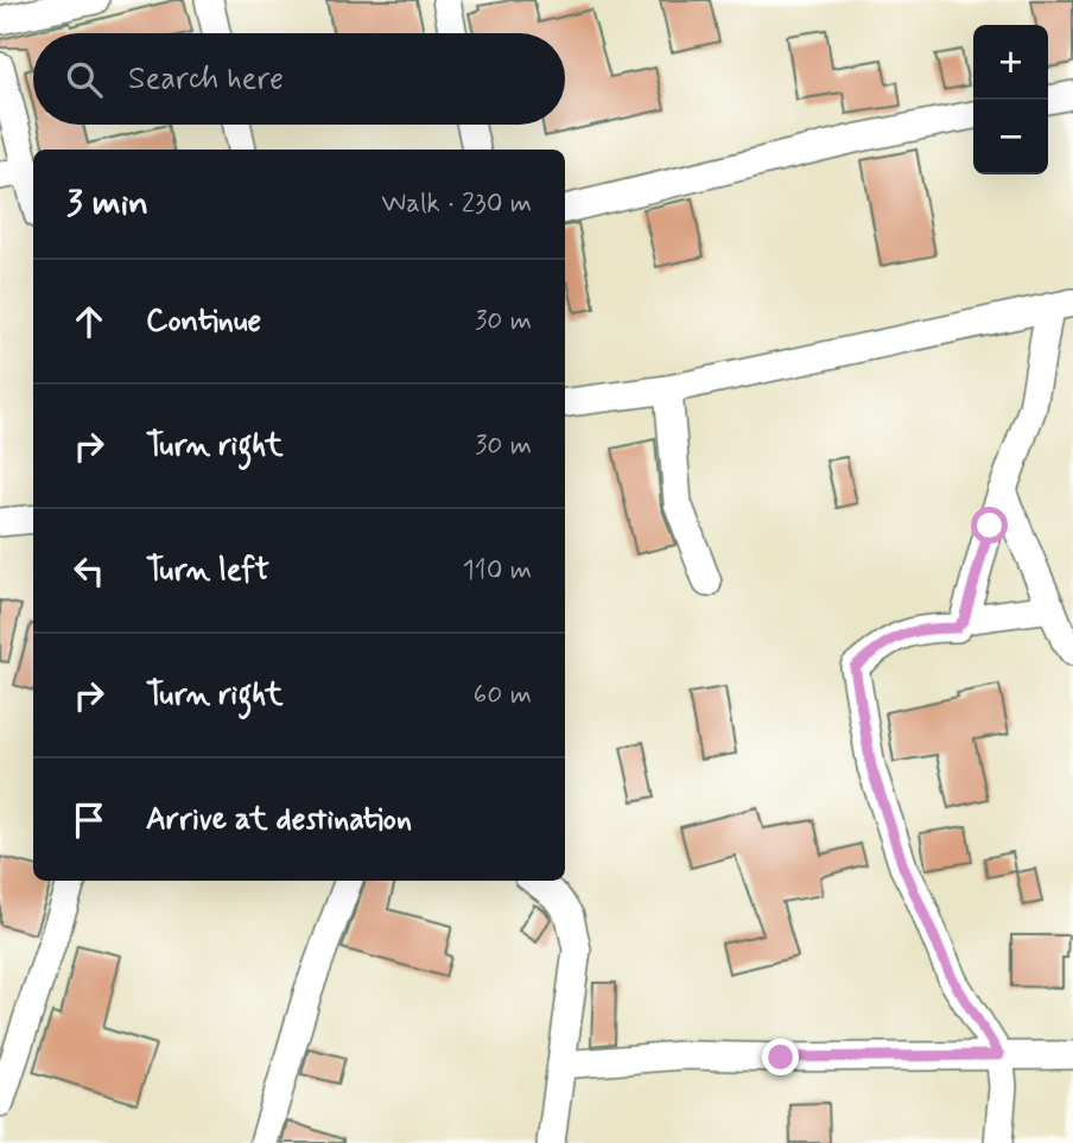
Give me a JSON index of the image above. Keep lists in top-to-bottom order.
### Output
{
  "page": {
    "map_buttons": ["+", "−"],
    "search": "Search here",
    "heading": ["3 min", "Walk · 230 m"],
    "list": [
      ["Continue", "30 m"],
      ["Turn right", "30 m"],
      ["Turn left", "110 m"],
      ["Turn right", "60 m"],
      "Arrive at destination"
    ]
  }
}
